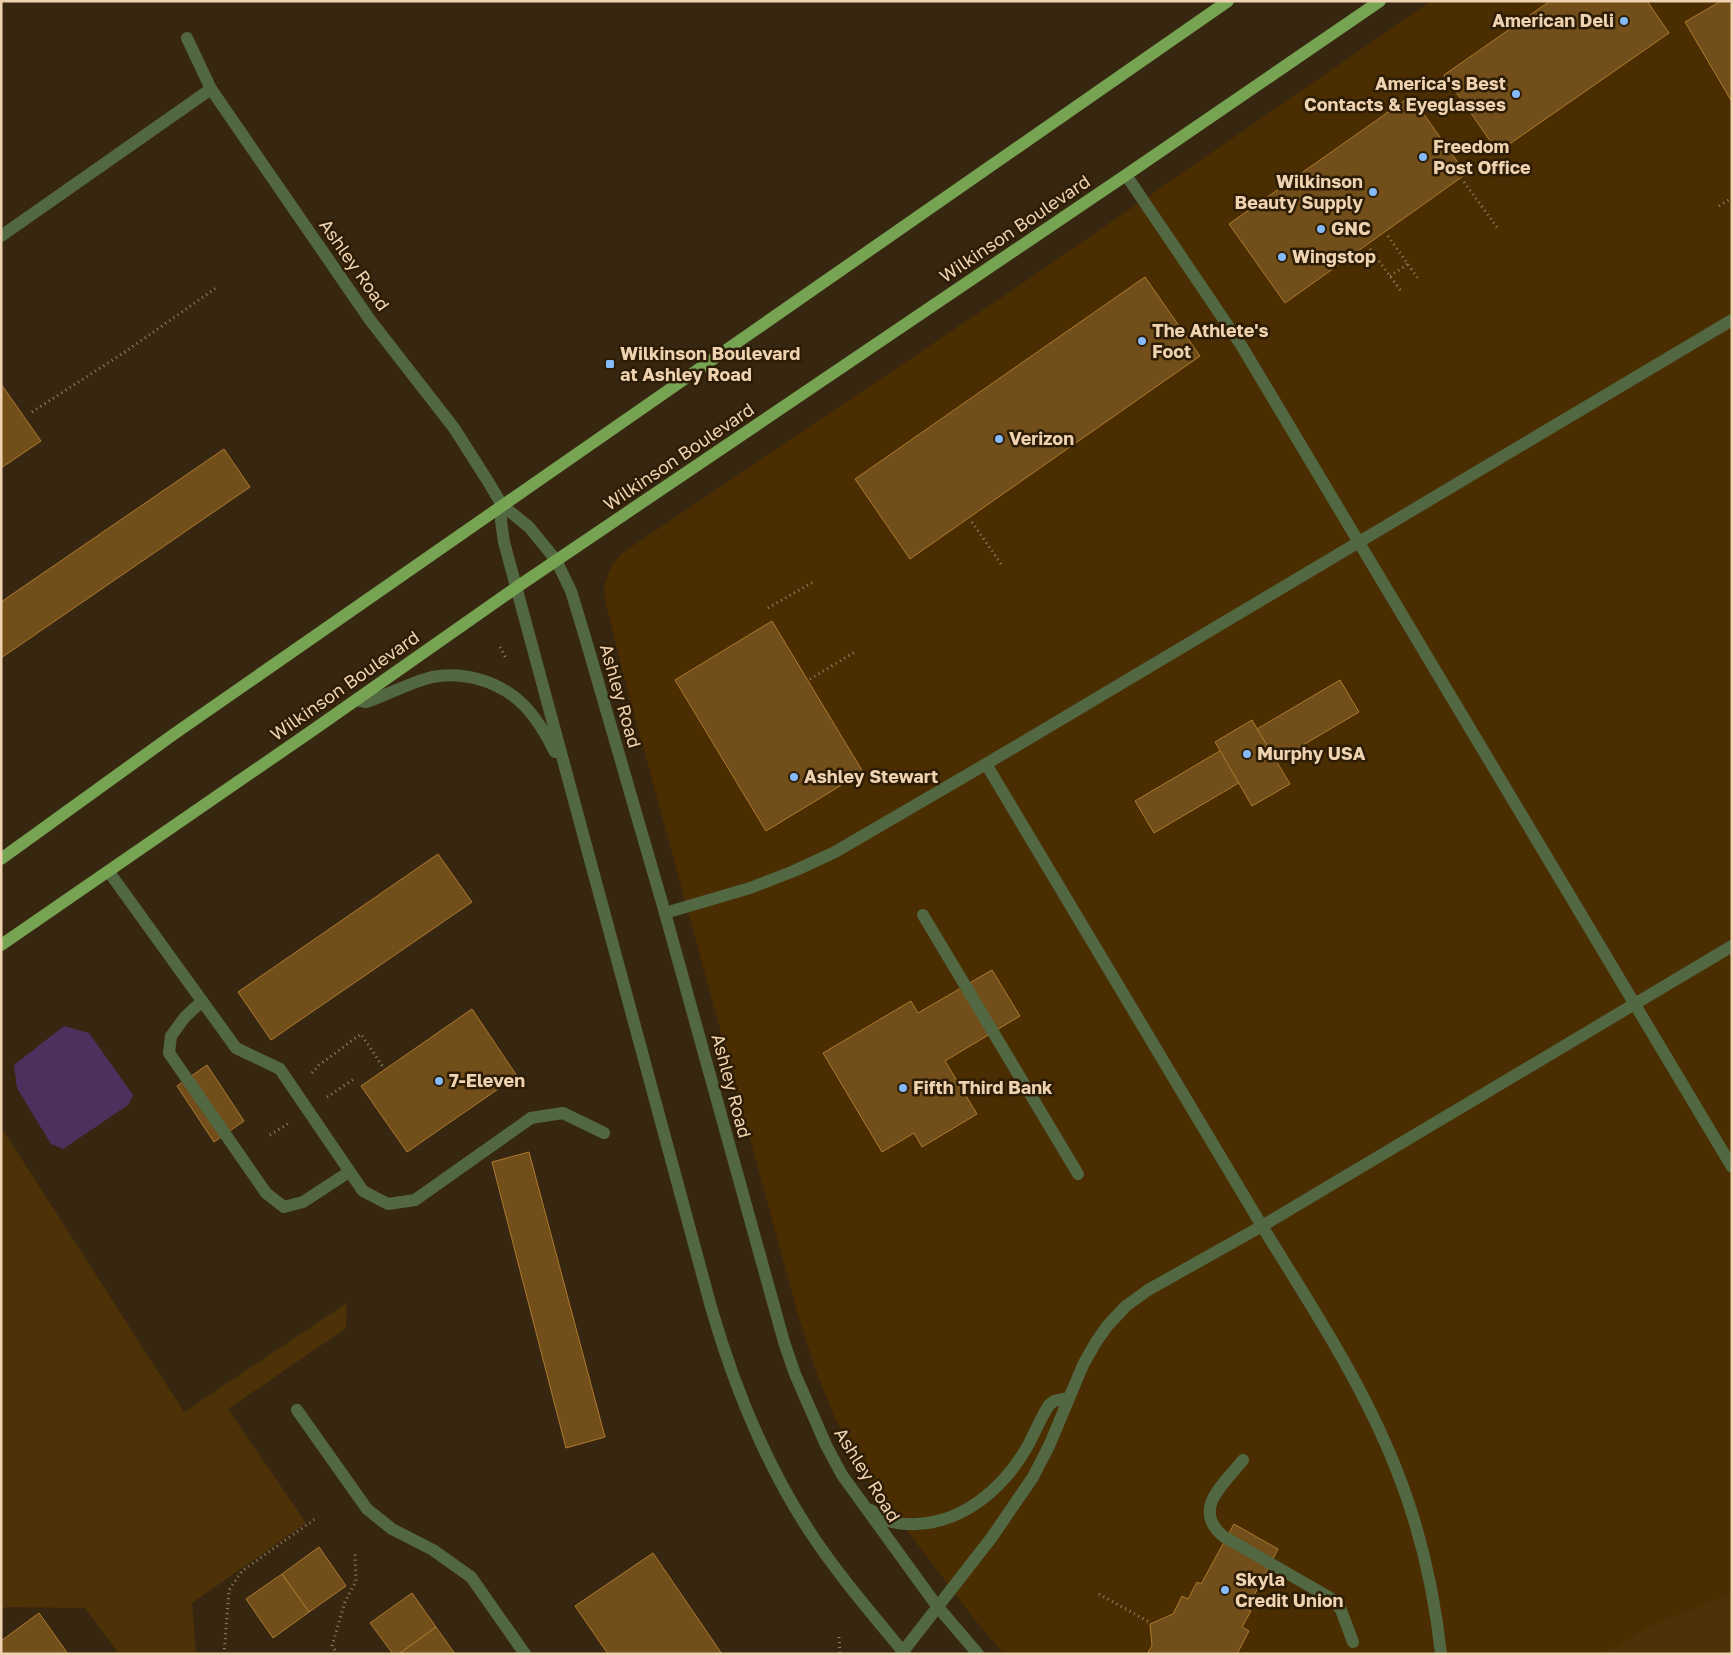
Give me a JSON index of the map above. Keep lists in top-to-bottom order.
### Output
{
  "streets": {
    "main road": ["Wilkinson Boulevard"],
    "street": ["Ashley Road"]
  },
  "crossings": [
    ["Wilkinson Boulevard", "Ashley Road"]
  ],
  "places": {
    "other": [
      "American Deli",
      "America's Best Contacts & Eyeglasses",
      "Freedom Post Office",
      "Wilkinson Beauty Supply",
      "GNC",
      "Wingstop",
      "The Athlete's Foot",
      "Verizon",
      "Murphy USA",
      "Ashley Stewart",
      "7-Eleven",
      "Fifth Third Bank",
      "Skyla Credit Union"
    ],
    "transit": ["Wilkinson Boulevard at Ashley Road"]
  }
}
